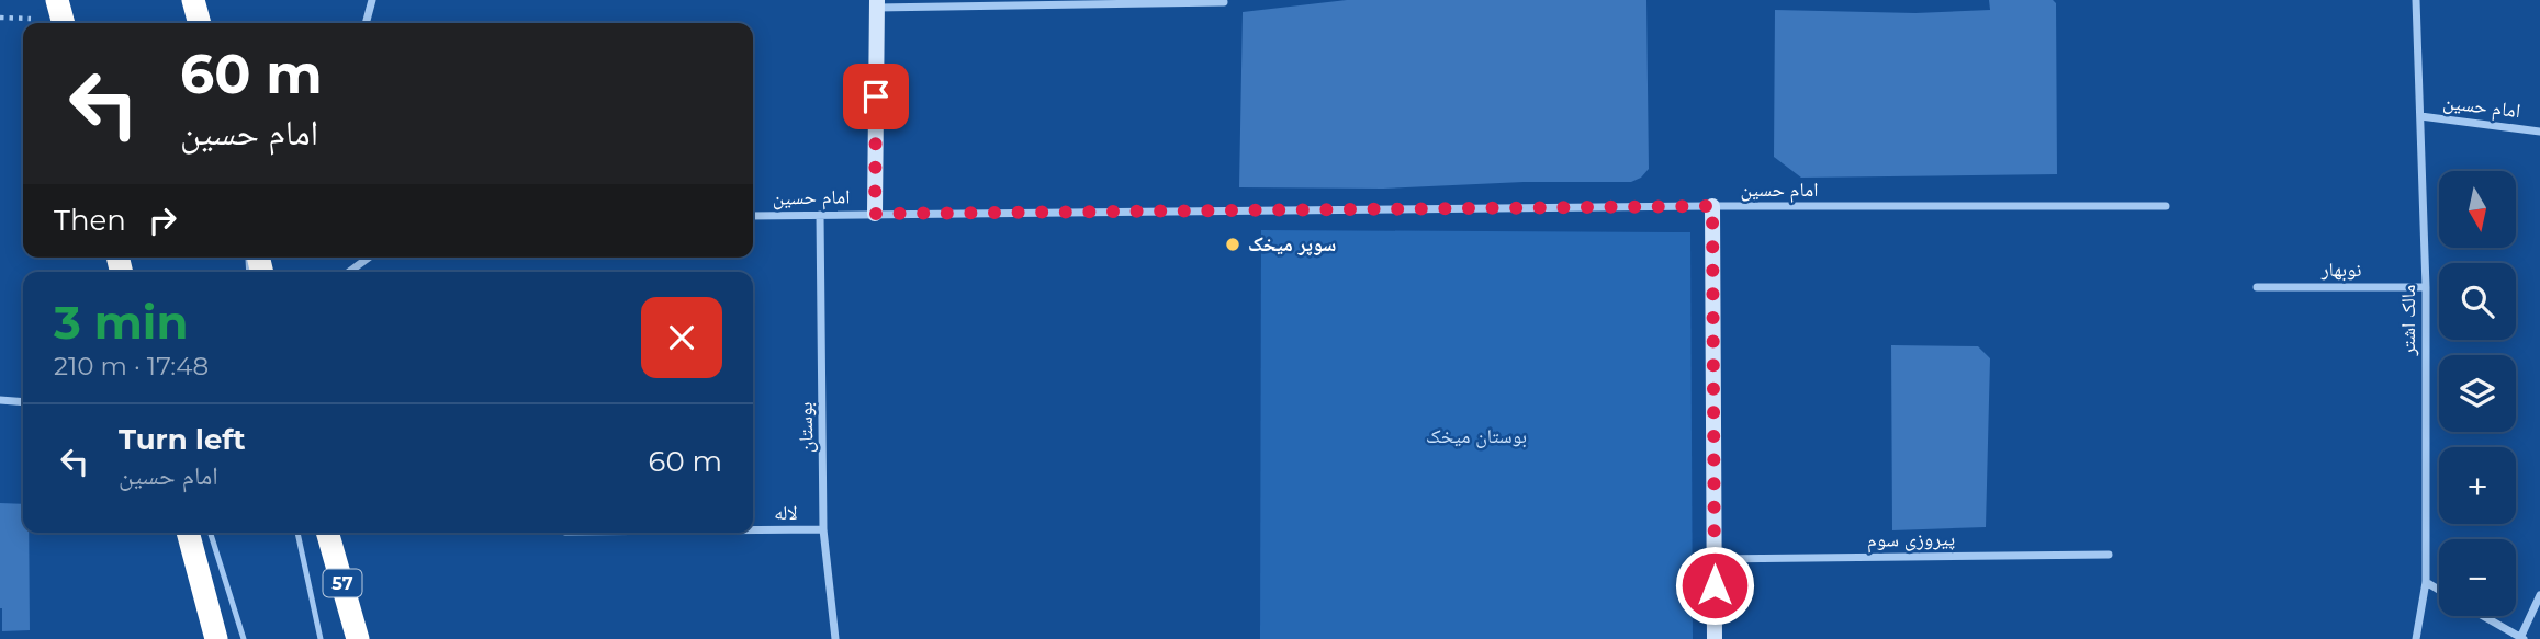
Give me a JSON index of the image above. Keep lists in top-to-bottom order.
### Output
{
  "streets": {
    "highway": ["57"],
    "street": [
      "امام حسین",
      "نوبهار",
      "مالک اشتر",
      "بوستان",
      "لاله",
      "پیروزی سوم"
    ]
  },
  "crossings": [
    ["امام حسین", "مالک اشتر"],
    ["امام حسین", "بوستان"],
    ["نوبهار", "مالک اشتر"],
    ["بوستان", "لاله"]
  ],
  "parks": ["بوستان میخک"],
  "places": ["سوپر میخک"],
  "north": "bottom",
  "page": {
    "turn": ["60 m", "امام حسین"],
    "map_buttons": ["+", "−"],
    "then": "Then",
    "heading": ["3 min", "210 m · 17:48"],
    "list": [
      {
        "name": "Turn left",
        "note": "امام حسین",
        "value": "60 m"
      }
    ]
  }
}
